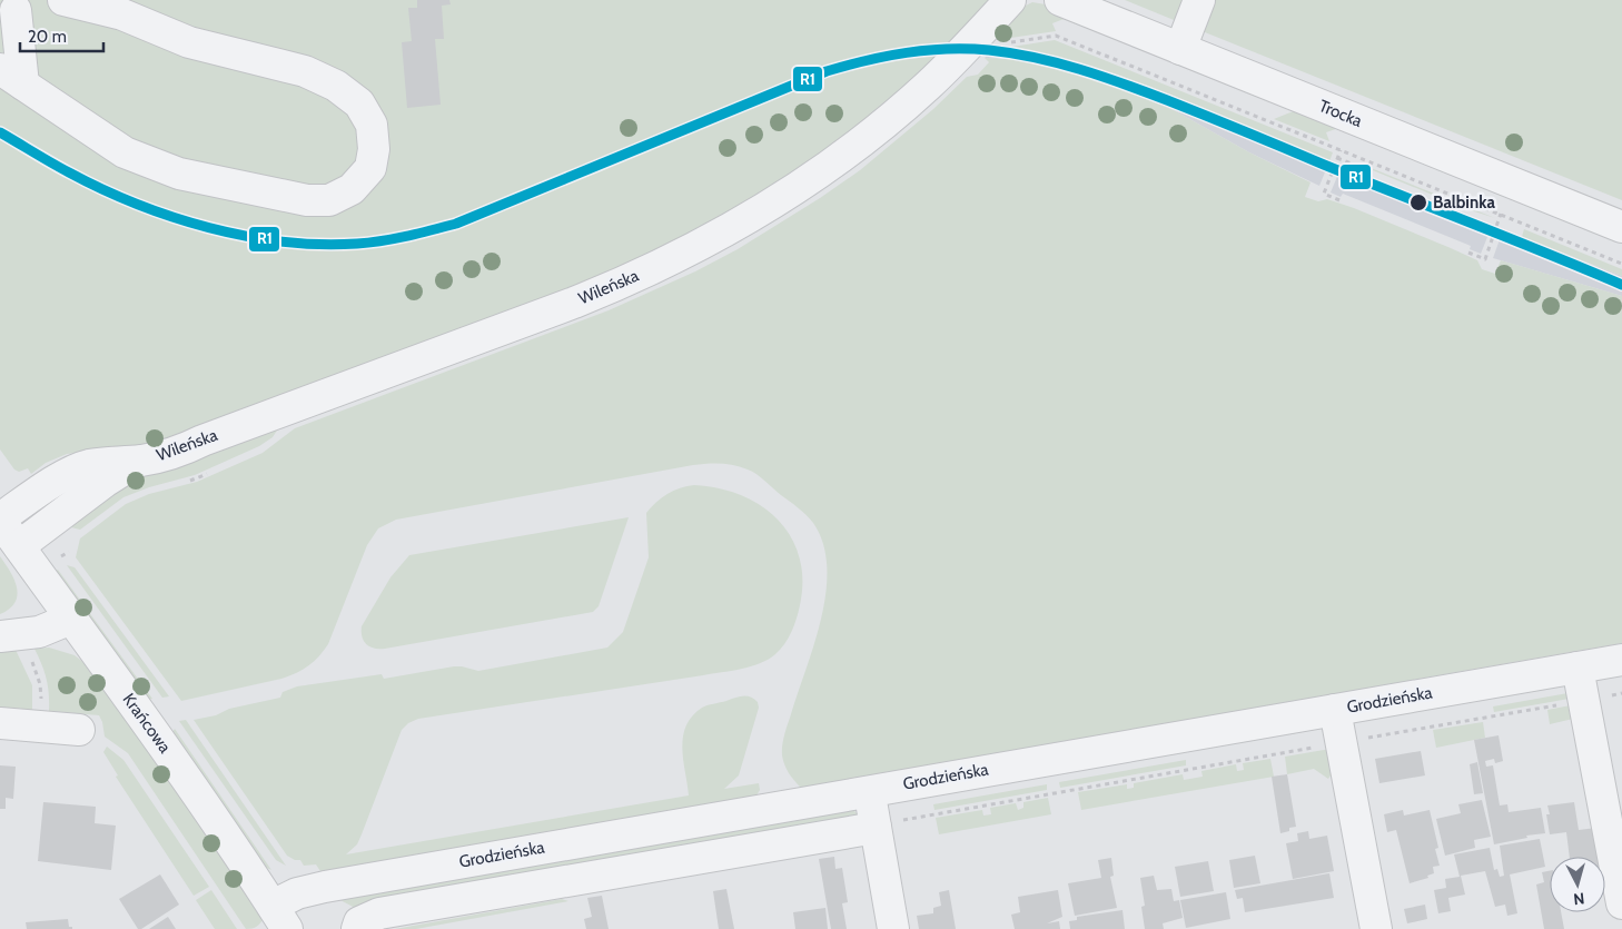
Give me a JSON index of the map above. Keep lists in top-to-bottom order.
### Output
{
  "streets": {
    "street": [
      "Trocka",
      "Wileńska",
      "Grodzieńska",
      "Krańcowa"
    ]
  },
  "crossings": [
    ["Wileńska", "Krańcowa"],
    ["Grodzieńska", "Krańcowa"]
  ],
  "places": ["Balbinka"],
  "lines": ["transit line R1"],
  "scale_bar": "20 m",
  "north": "bottom"
}
